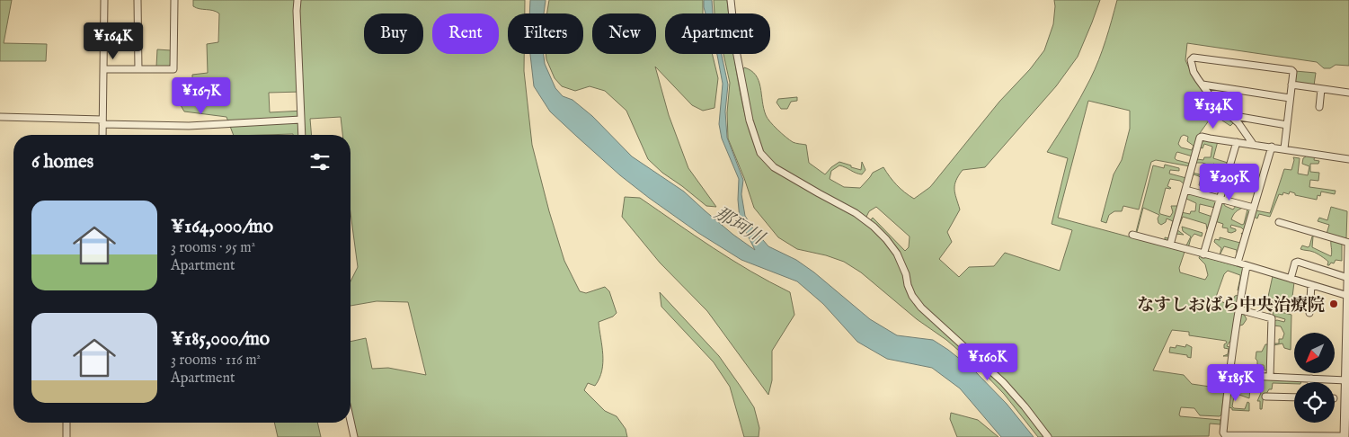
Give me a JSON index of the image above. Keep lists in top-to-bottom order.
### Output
{
  "water": ["那珂川"],
  "places": ["なすしおばら中央治療院"],
  "north": "bottom left",
  "page": {
    "chip": [
      "Buy",
      "Rent",
      "Filters",
      "New",
      "Apartment"
    ],
    "price": [
      "¥164K",
      "¥167K",
      "¥134K",
      "¥205K",
      "¥160K",
      "¥185K"
    ],
    "heading": "6 homes",
    "list": [
      {
        "name": "¥164,000/mo",
        "note": "3 rooms · 95 m² · Apartment"
      },
      {
        "name": "¥185,000/mo",
        "note": "3 rooms · 116 m² · Apartment"
      }
    ]
  }
}
